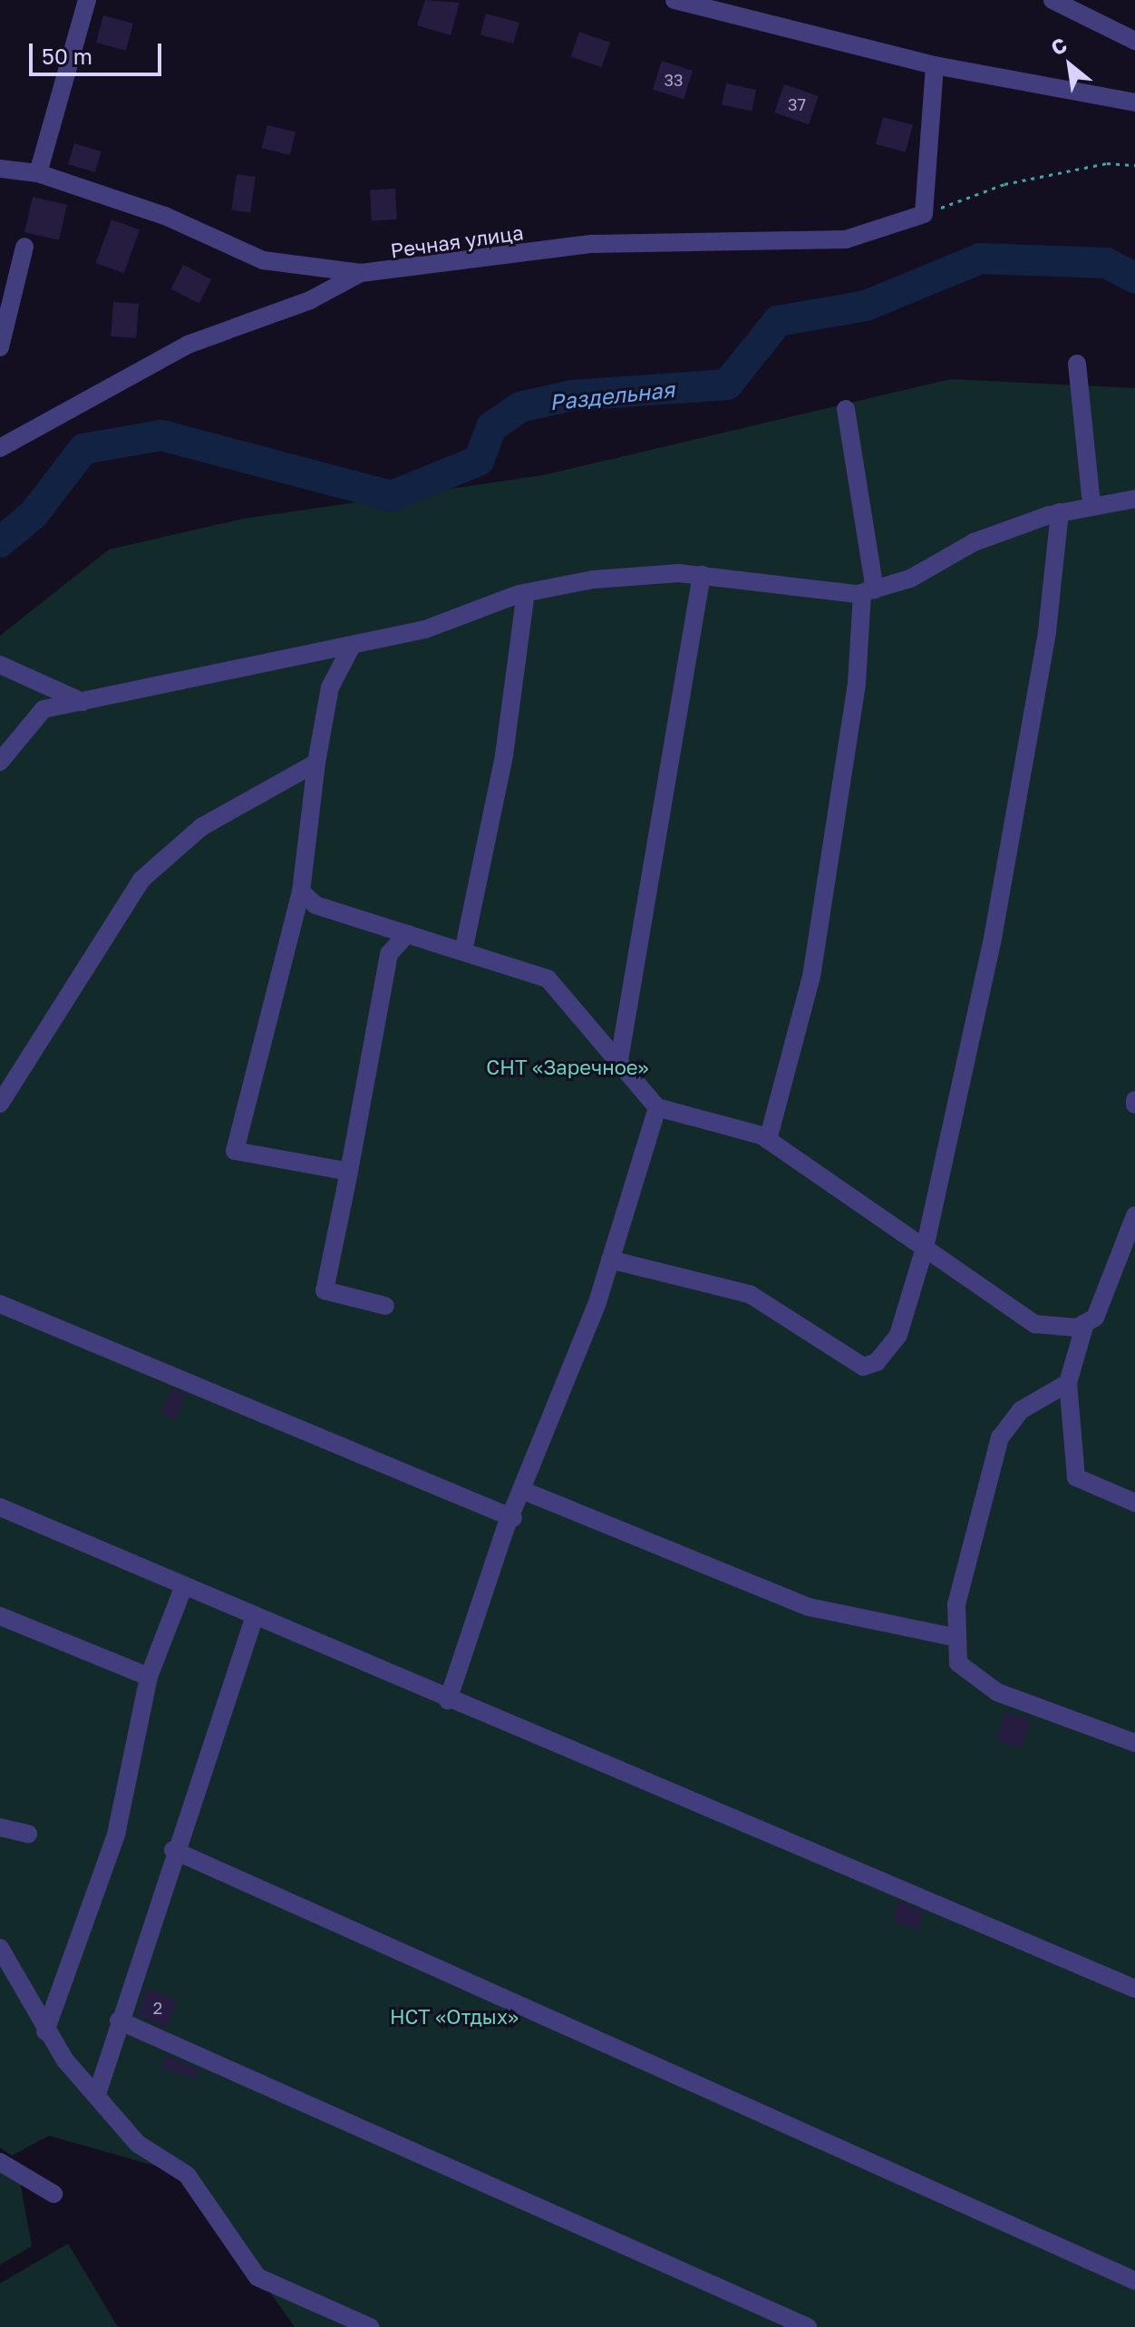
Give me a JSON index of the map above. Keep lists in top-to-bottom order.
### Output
{
  "streets": {
    "street": ["Речная улица"]
  },
  "water": ["Раздельная"],
  "parks": ["СНТ «Заречное»", "НСТ «Отдых»"],
  "house_numbers": ["33", "37", "2"],
  "scale_bar": "50 m",
  "north": "top left"
}
